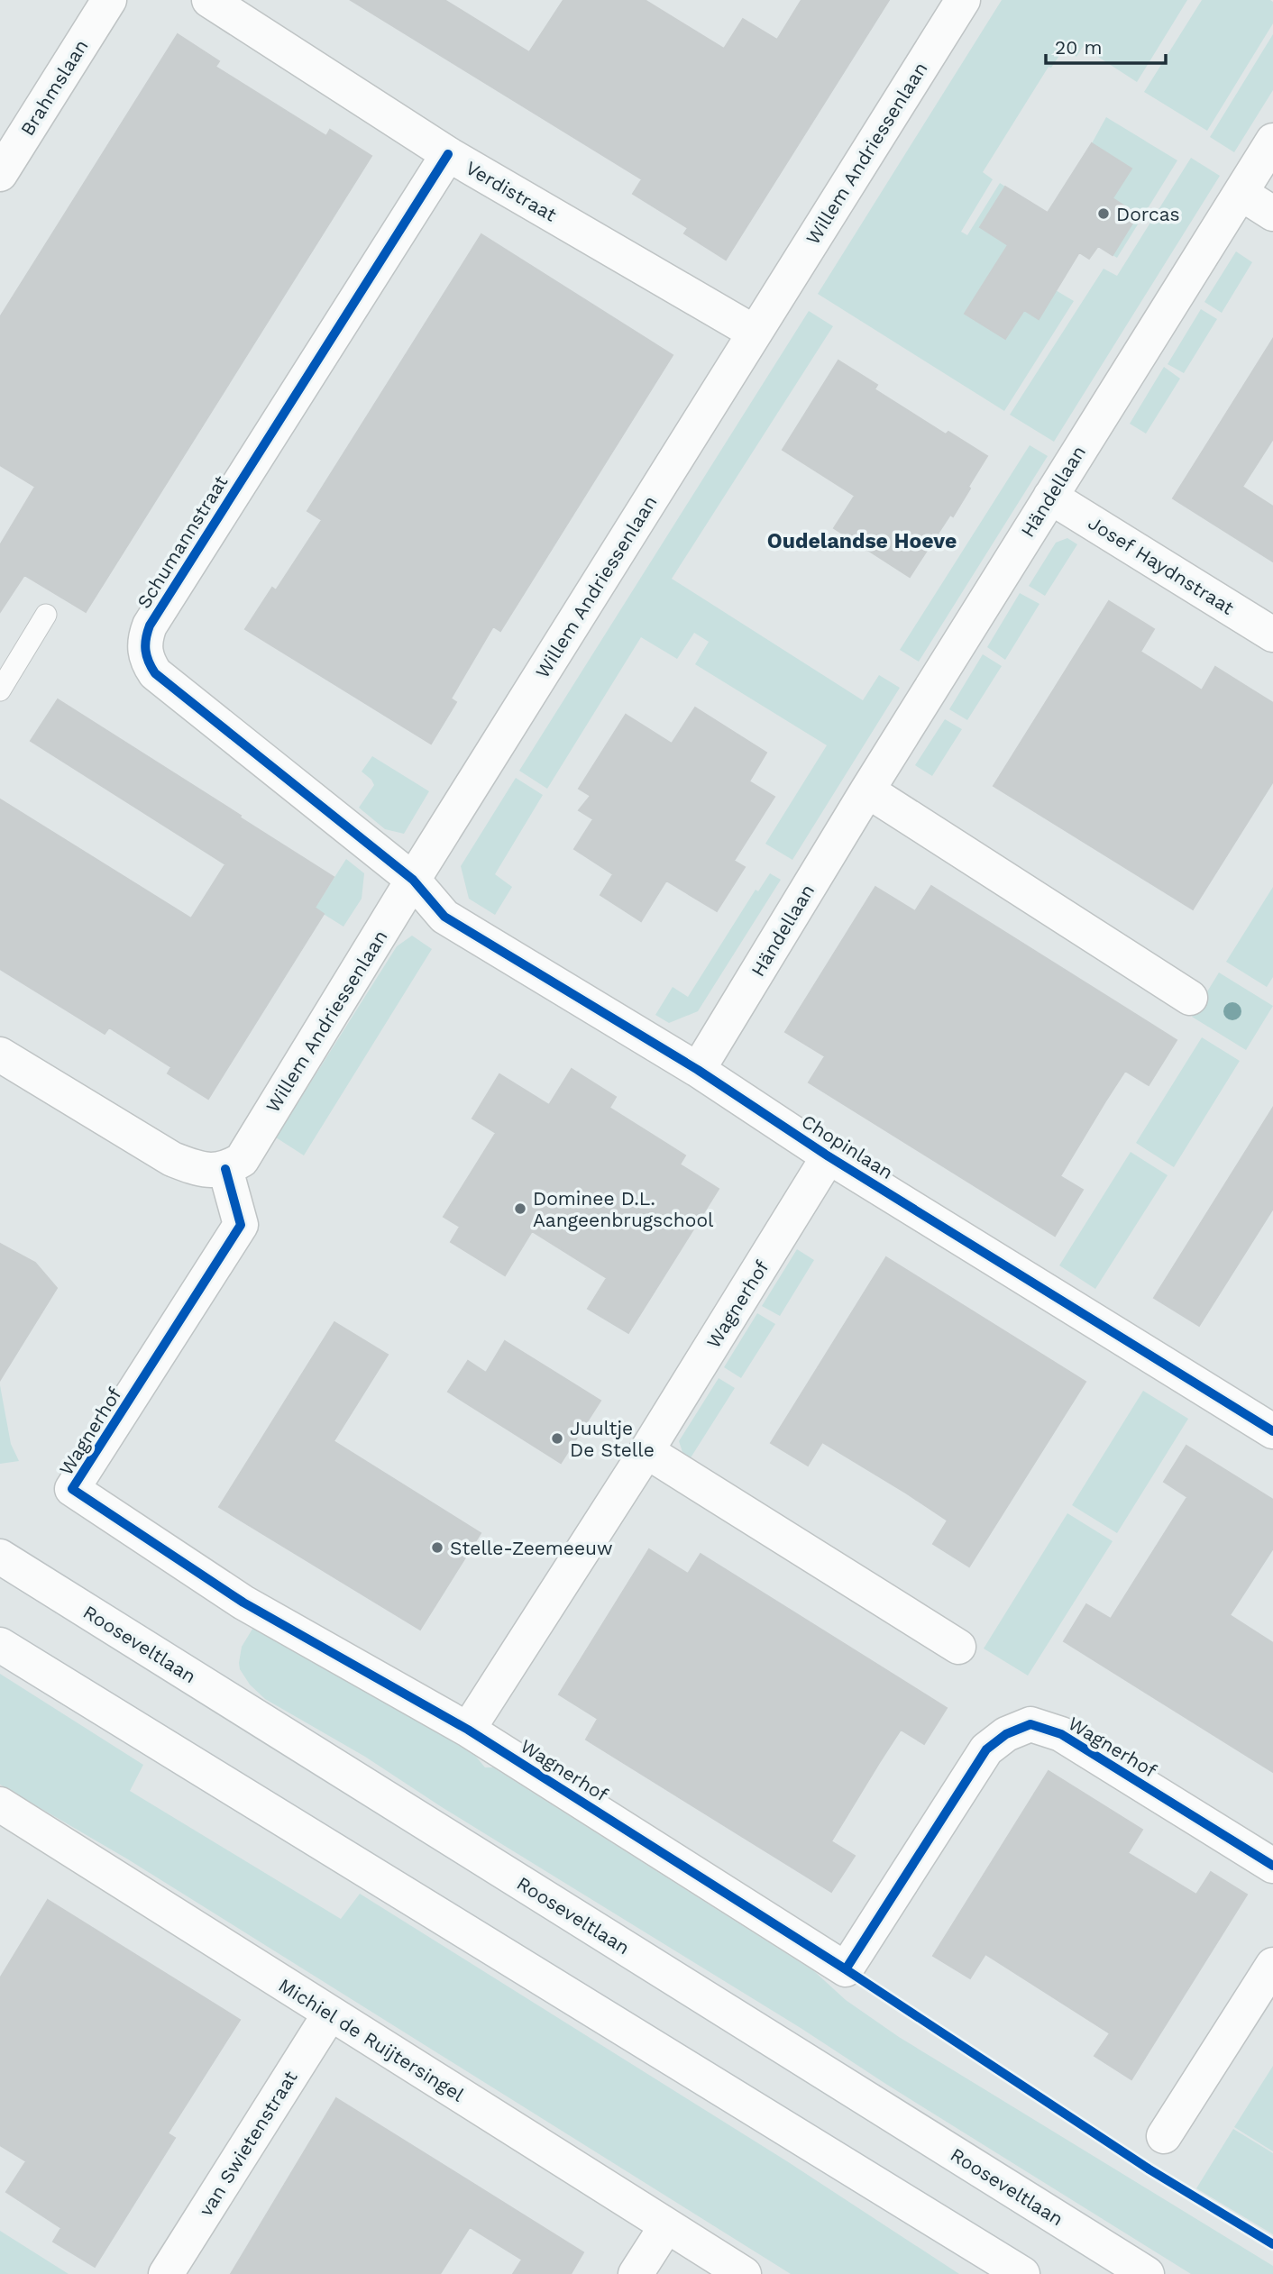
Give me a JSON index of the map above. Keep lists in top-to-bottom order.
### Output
{
  "streets": {
    "street": [
      "Brahmslaan",
      "Willem Andriessenlaan",
      "Verdistraat",
      "Händellaan",
      "Schumannstraat",
      "Josef Haydnstraat",
      "Chopinlaan",
      "Wagnerhof",
      "Rooseveltlaan",
      "Michiel de Ruijtersingel",
      "van Swietenstraat"
    ]
  },
  "crossings": [
    ["Willem Andriessenlaan", "Verdistraat"],
    ["Willem Andriessenlaan", "Schumannstraat"],
    ["Willem Andriessenlaan", "Chopinlaan"],
    ["Willem Andriessenlaan", "Wagnerhof"],
    ["Verdistraat", "Schumannstraat"],
    ["Händellaan", "Josef Haydnstraat"],
    ["Händellaan", "Chopinlaan"],
    ["Schumannstraat", "Chopinlaan"],
    ["Chopinlaan", "Wagnerhof"],
    ["Michiel de Ruijtersingel", "van Swietenstraat"]
  ],
  "districts": ["Oudelandse Hoeve"],
  "places": [
    "Dorcas",
    "Dominee D.L. Aangeenbrugschool",
    "Juultje De Stelle",
    "Stelle-Zeemeeuw"
  ],
  "scale_bar": "20 m"
}
